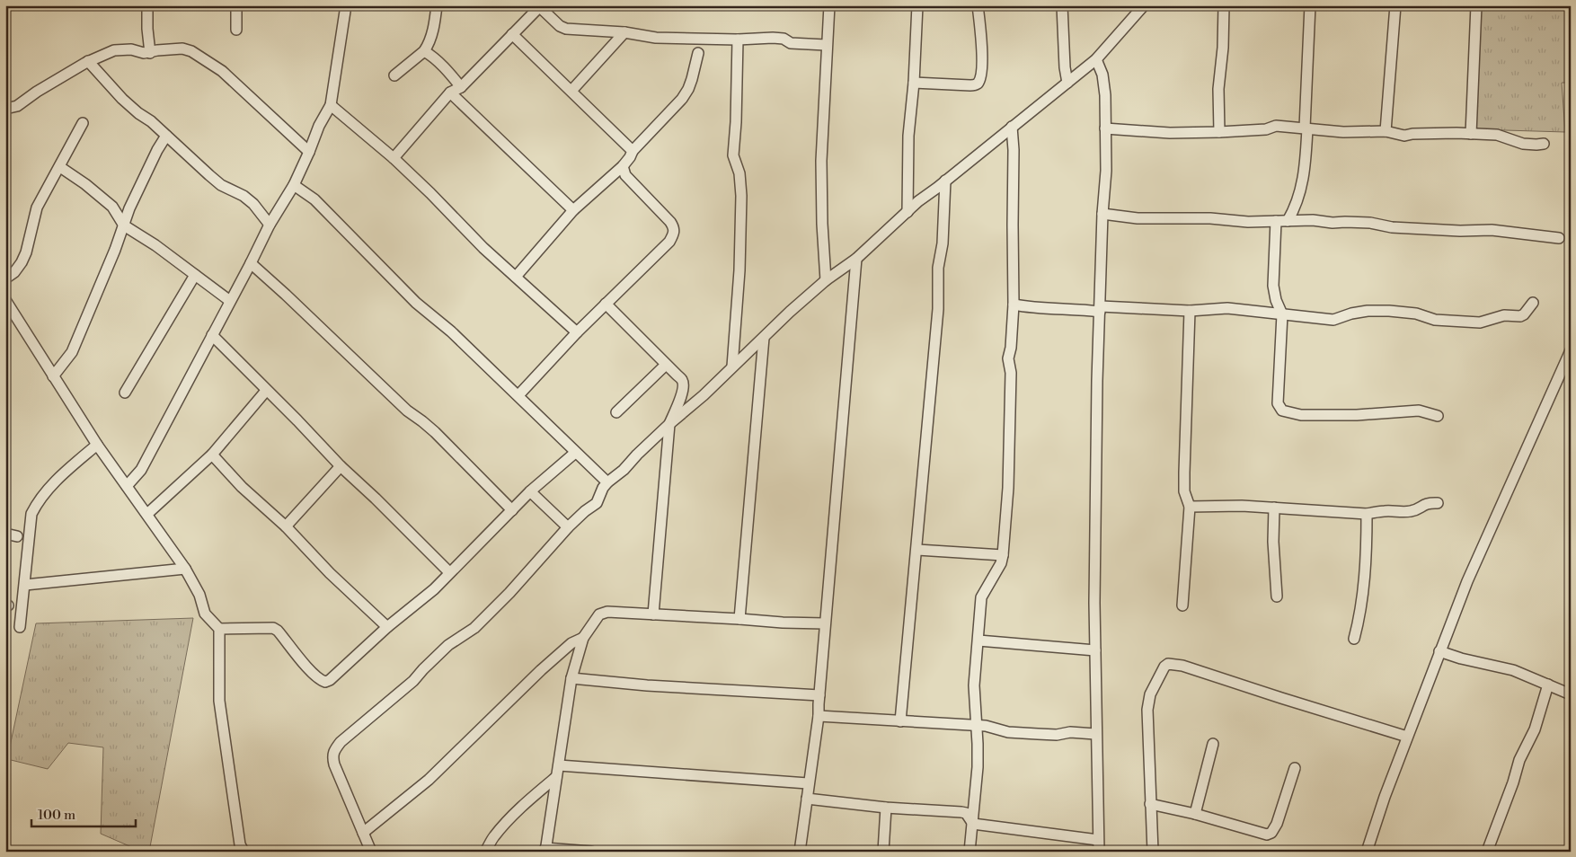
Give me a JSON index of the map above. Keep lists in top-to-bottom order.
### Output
{
  "scale_bar": "100 m"
}
